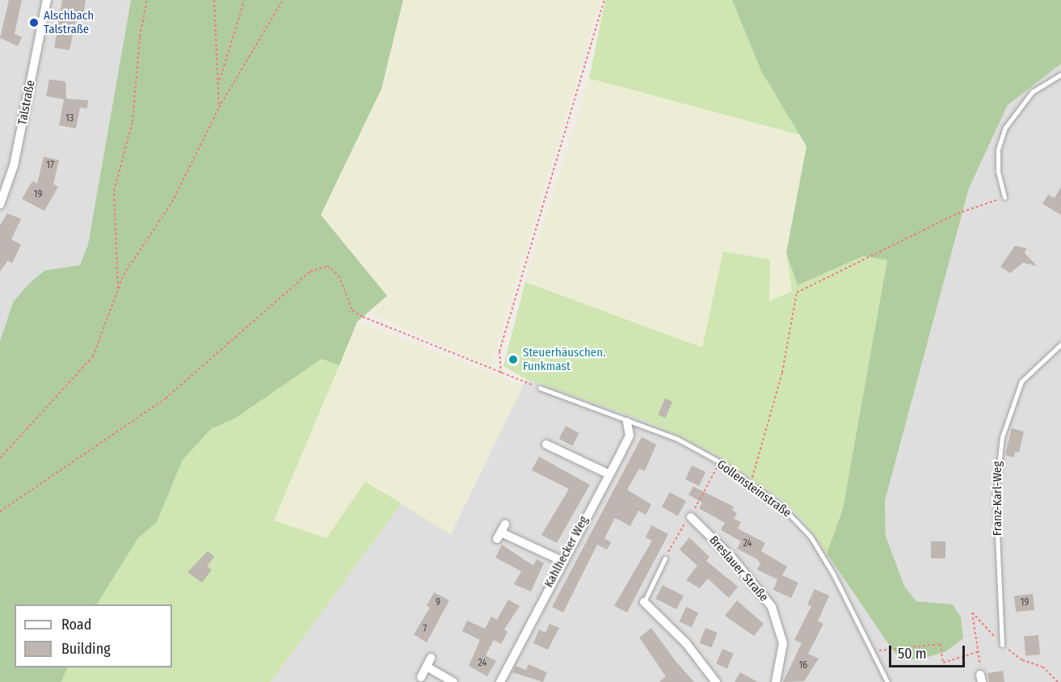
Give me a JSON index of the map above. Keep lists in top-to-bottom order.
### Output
{
  "streets": {
    "street": ["Talstraße", "Kahlhecker Weg", "Breslauer Straße"],
    "lane": ["Gollensteinstraße", "Franz-Karl-Weg"]
  },
  "crossings": [
    ["Gollensteinstraße", "Kahlhecker Weg"]
  ],
  "places": ["Alschbach Talstraße", "Steuerhäuschen. Funkmast"],
  "house_numbers": [
    "13",
    "17",
    "19",
    "24",
    "9",
    "19",
    "7",
    "24",
    "16"
  ],
  "legend": ["Road", "Building"],
  "scale_bar": "50 m"
}
